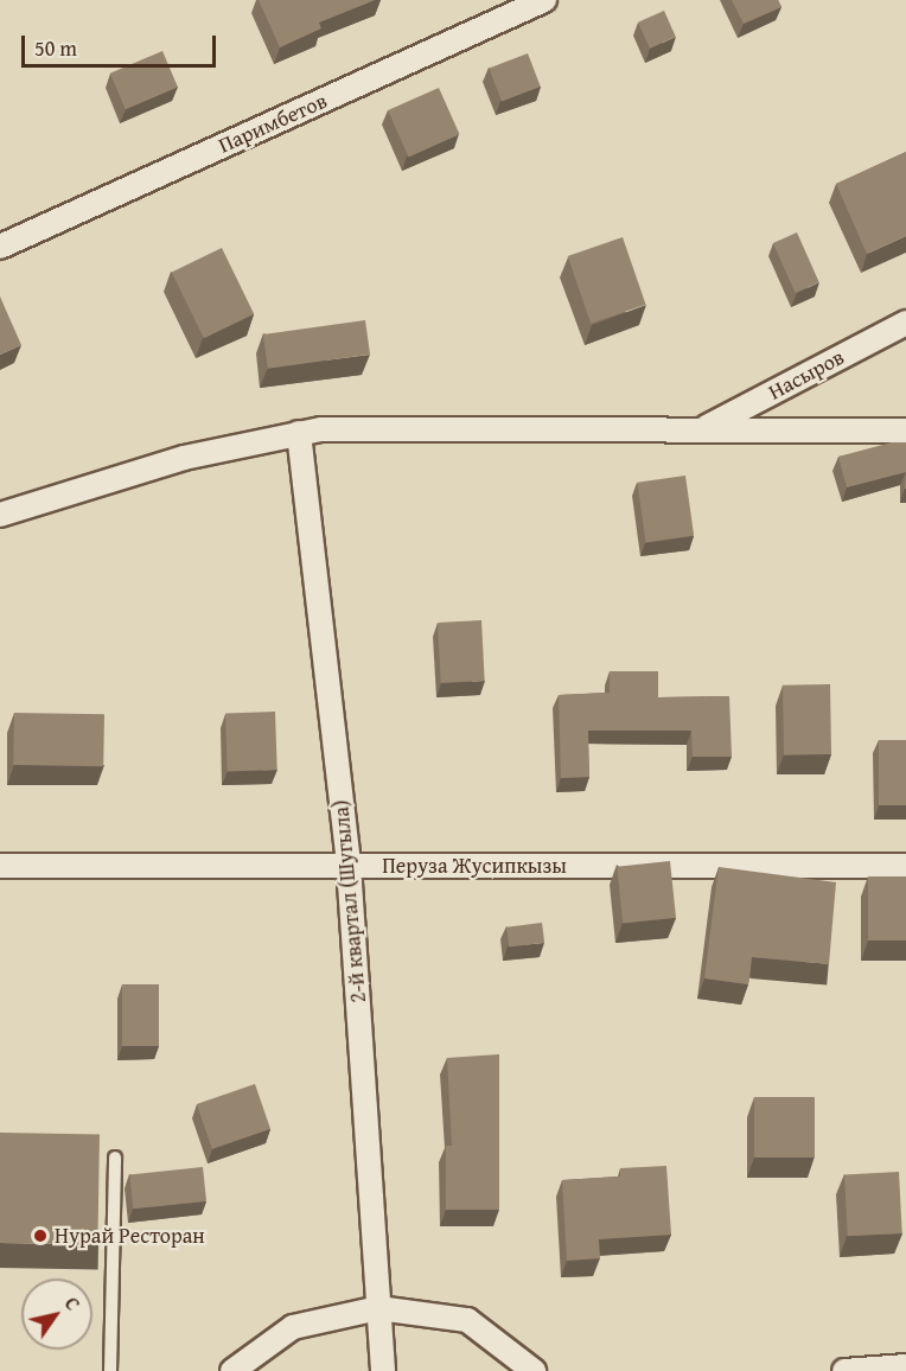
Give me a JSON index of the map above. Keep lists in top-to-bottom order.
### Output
{
  "streets": {
    "street": [
      "Паримбетов",
      "Насыров",
      "Перуза Жусипкызы",
      "2-й квартал (Шугыла)"
    ]
  },
  "crossings": [
    ["Перуза Жусипкызы", "2-й квартал (Шугыла)"]
  ],
  "places": ["Нурай Ресторан"],
  "scale_bar": "50 m",
  "north": "top right"
}
